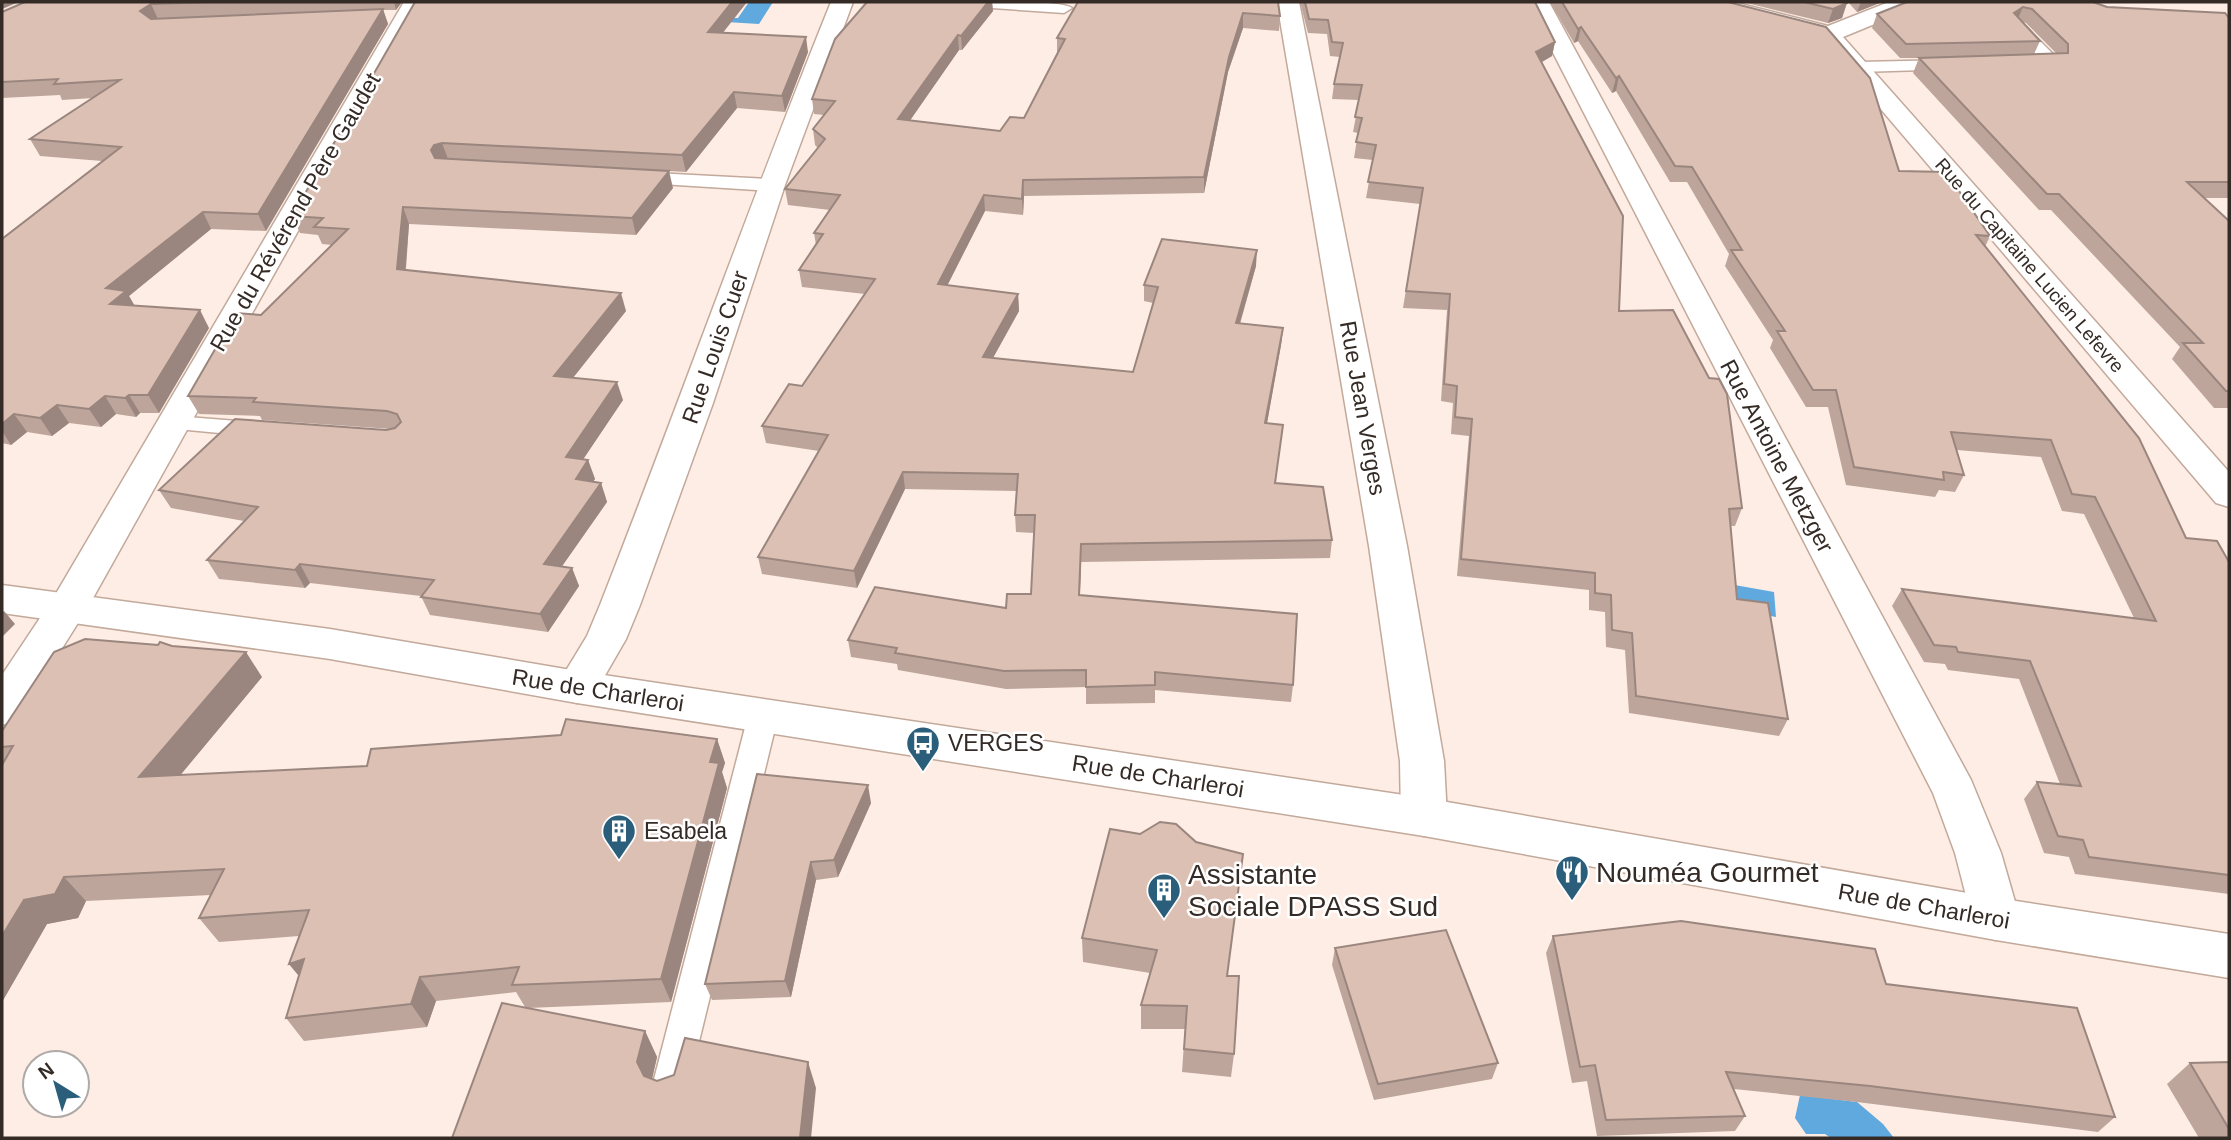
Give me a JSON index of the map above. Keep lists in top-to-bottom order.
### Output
{
  "streets": {
    "street": [
      "Rue du Révérend Père Gaudet",
      "Rue du Capitaine Lucien Lefevre",
      "Rue Louis Cuer",
      "Rue Jean Verges",
      "Rue Antoine Metzger",
      "Rue de Charleroi"
    ]
  },
  "crossings": [
    ["Rue du Révérend Père Gaudet", "Rue de Charleroi"],
    ["Rue Louis Cuer", "Rue de Charleroi"],
    ["Rue Jean Verges", "Rue de Charleroi"],
    ["Rue Antoine Metzger", "Rue de Charleroi"]
  ],
  "places": {
    "bus stop": ["VERGES"],
    "building": ["Esabela", "Assistante Sociale DPASS Sud"],
    "restaurant": ["Nouméa Gourmet"]
  },
  "north": "top left"
}
